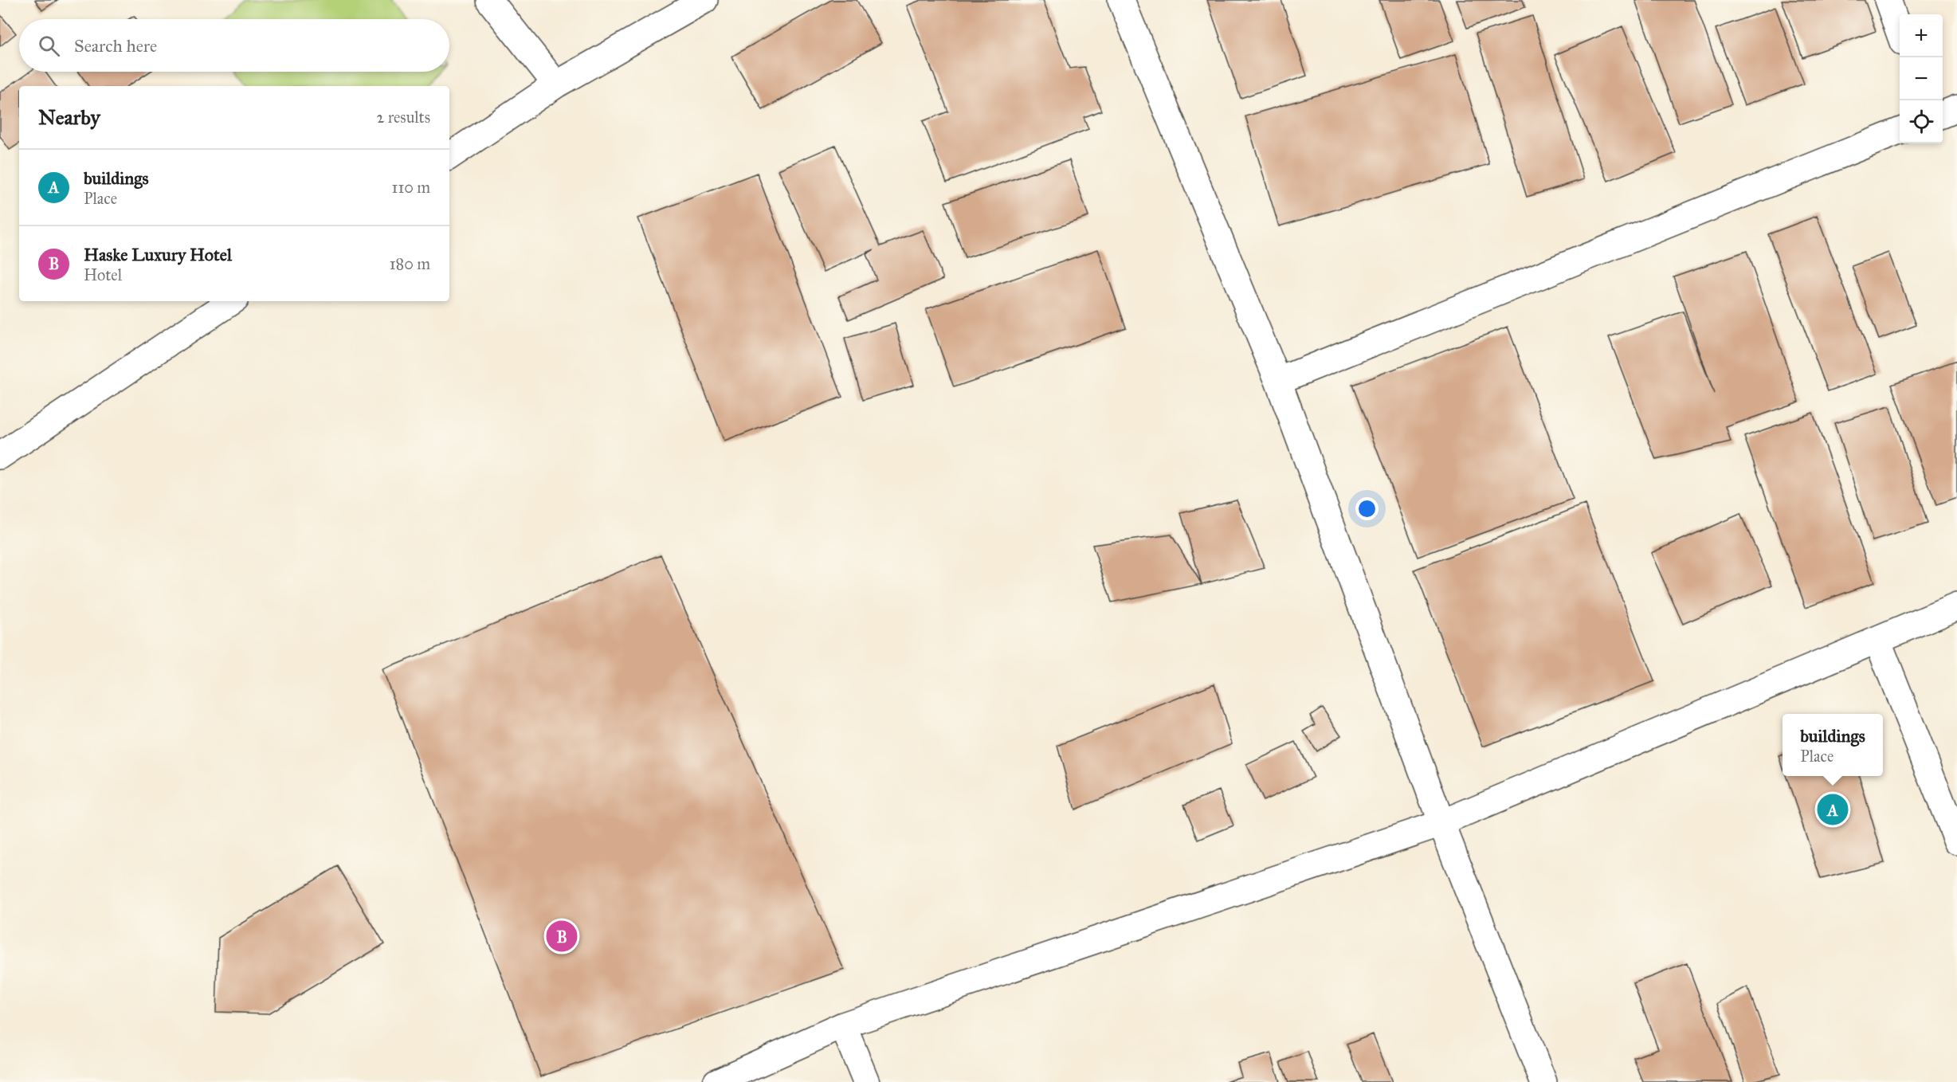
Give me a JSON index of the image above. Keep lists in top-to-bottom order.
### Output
{
  "page": {
    "map_buttons": ["+", "−"],
    "search": "Search here",
    "heading": ["Nearby", "2 results"],
    "list": [
      {
        "mark": "A",
        "name": "buildings",
        "note": "Place",
        "value": "110 m"
      },
      {
        "mark": "B",
        "name": "Haske Luxury Hotel",
        "note": "Hotel",
        "value": "180 m"
      }
    ],
    "popup": ["buildings", "Place"],
    "pins": ["A", "B"]
  }
}
